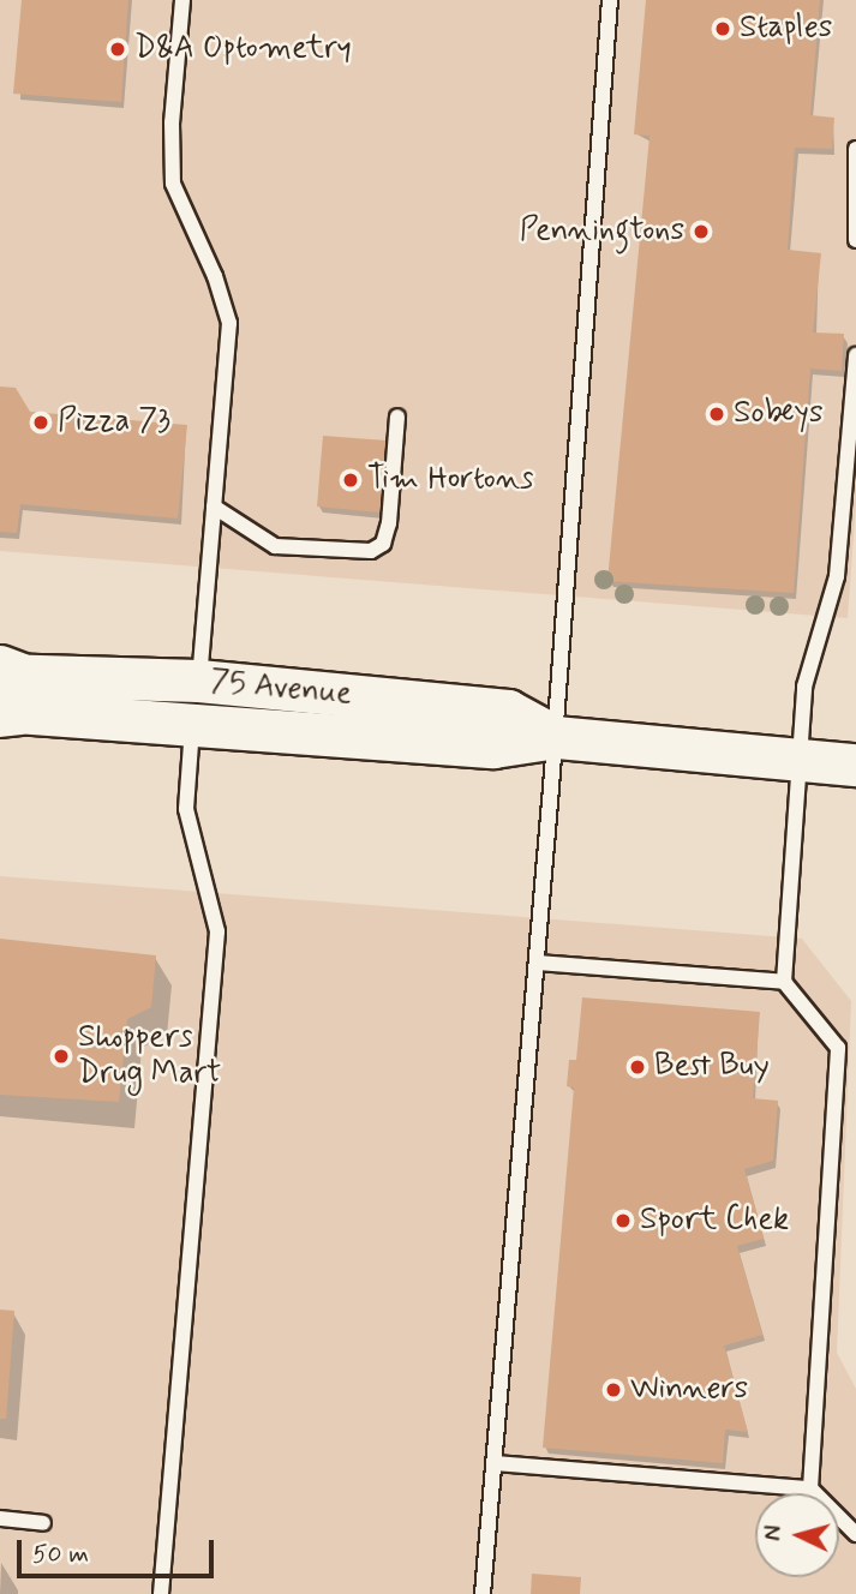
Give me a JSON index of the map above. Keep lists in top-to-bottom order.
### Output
{
  "streets": {
    "main road": ["75 Avenue"]
  },
  "places": [
    "Staples",
    "D&A Optometry",
    "Penningtons",
    "Sobeys",
    "Pizza 73",
    "Tim Hortons",
    "Shoppers Drug Mart",
    "Best Buy",
    "Sport Chek",
    "Winners"
  ],
  "scale_bar": "50 m",
  "north": "left"
}
